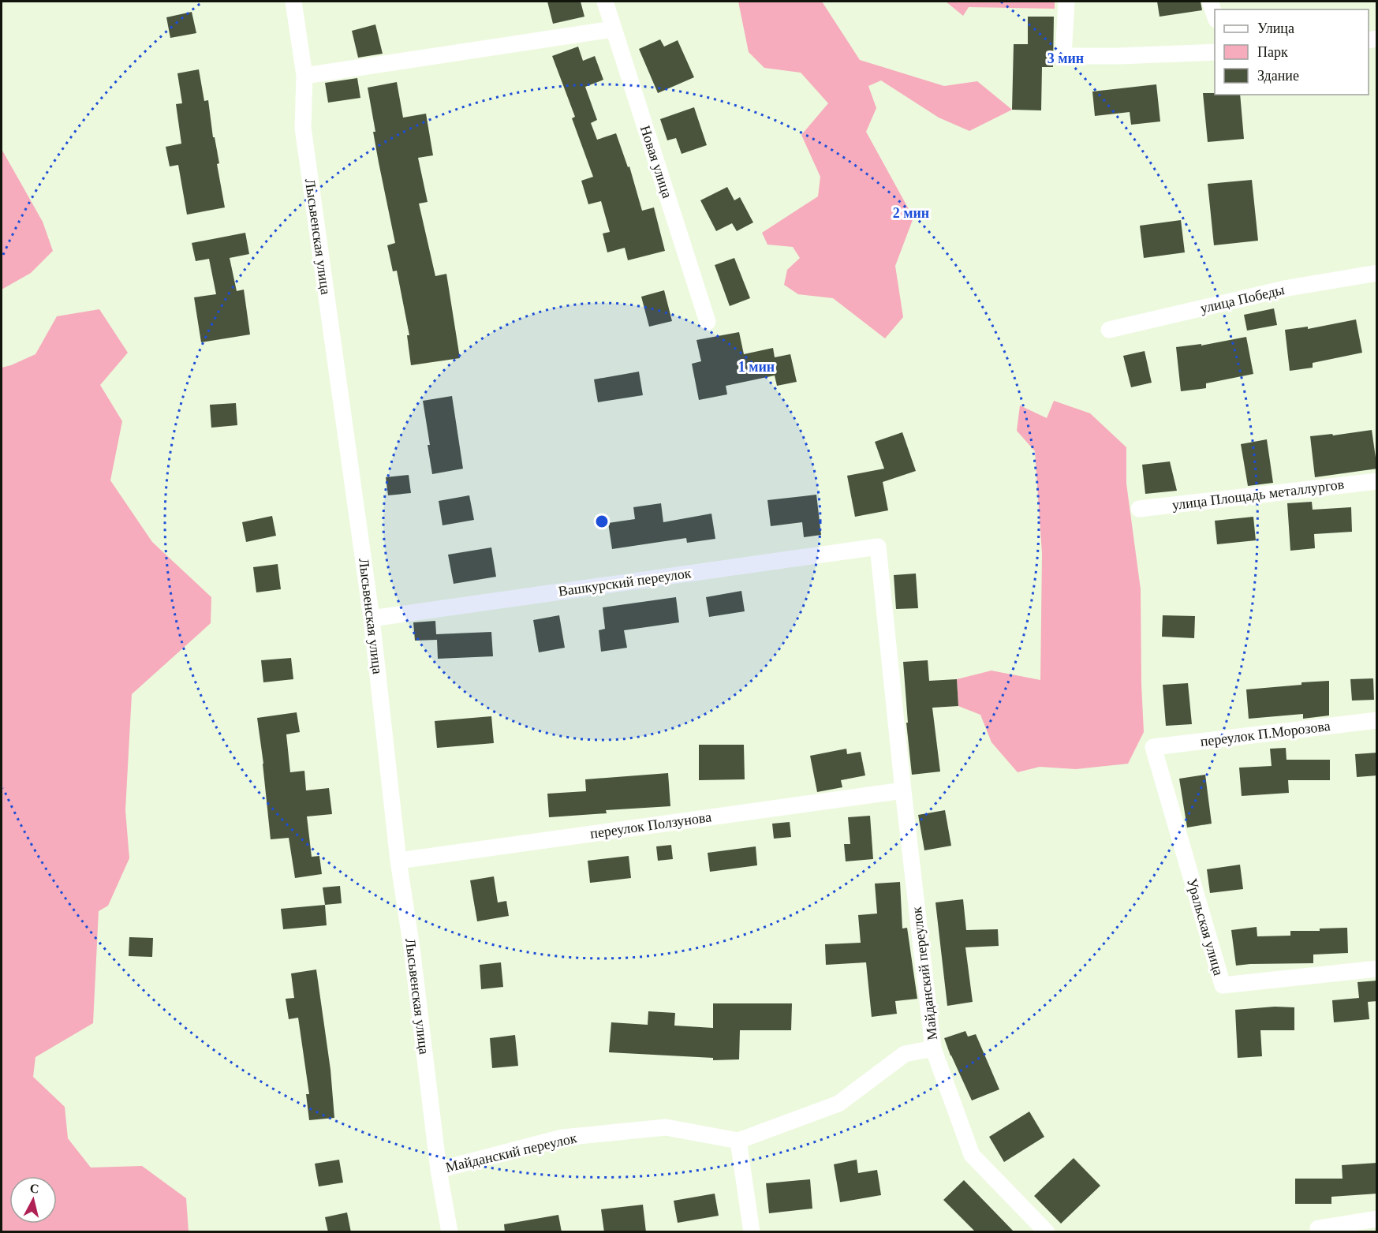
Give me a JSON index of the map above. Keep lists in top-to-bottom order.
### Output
{
  "streets": {
    "street": [
      "Новая улица",
      "Лысьвенская улица",
      "улица Победы",
      "улица Площадь металлургов",
      "Вашкурский переулок",
      "переулок П.Морозова",
      "переулок Ползунова",
      "Уральская улица",
      "Майданский переулок"
    ]
  },
  "crossings": [
    ["Лысьвенская улица", "Вашкурский переулок"],
    ["Лысьвенская улица", "переулок Ползунова"],
    ["Лысьвенская улица", "Майданский переулок"],
    ["Вашкурский переулок", "Майданский переулок"],
    ["переулок П.Морозова", "Уральская улица"],
    ["переулок Ползунова", "Майданский переулок"]
  ],
  "legend": ["Улица", "Парк", "Здание"],
  "north": "top",
  "rings": ["3 мин", "2 мин", "1 мин"]
}
